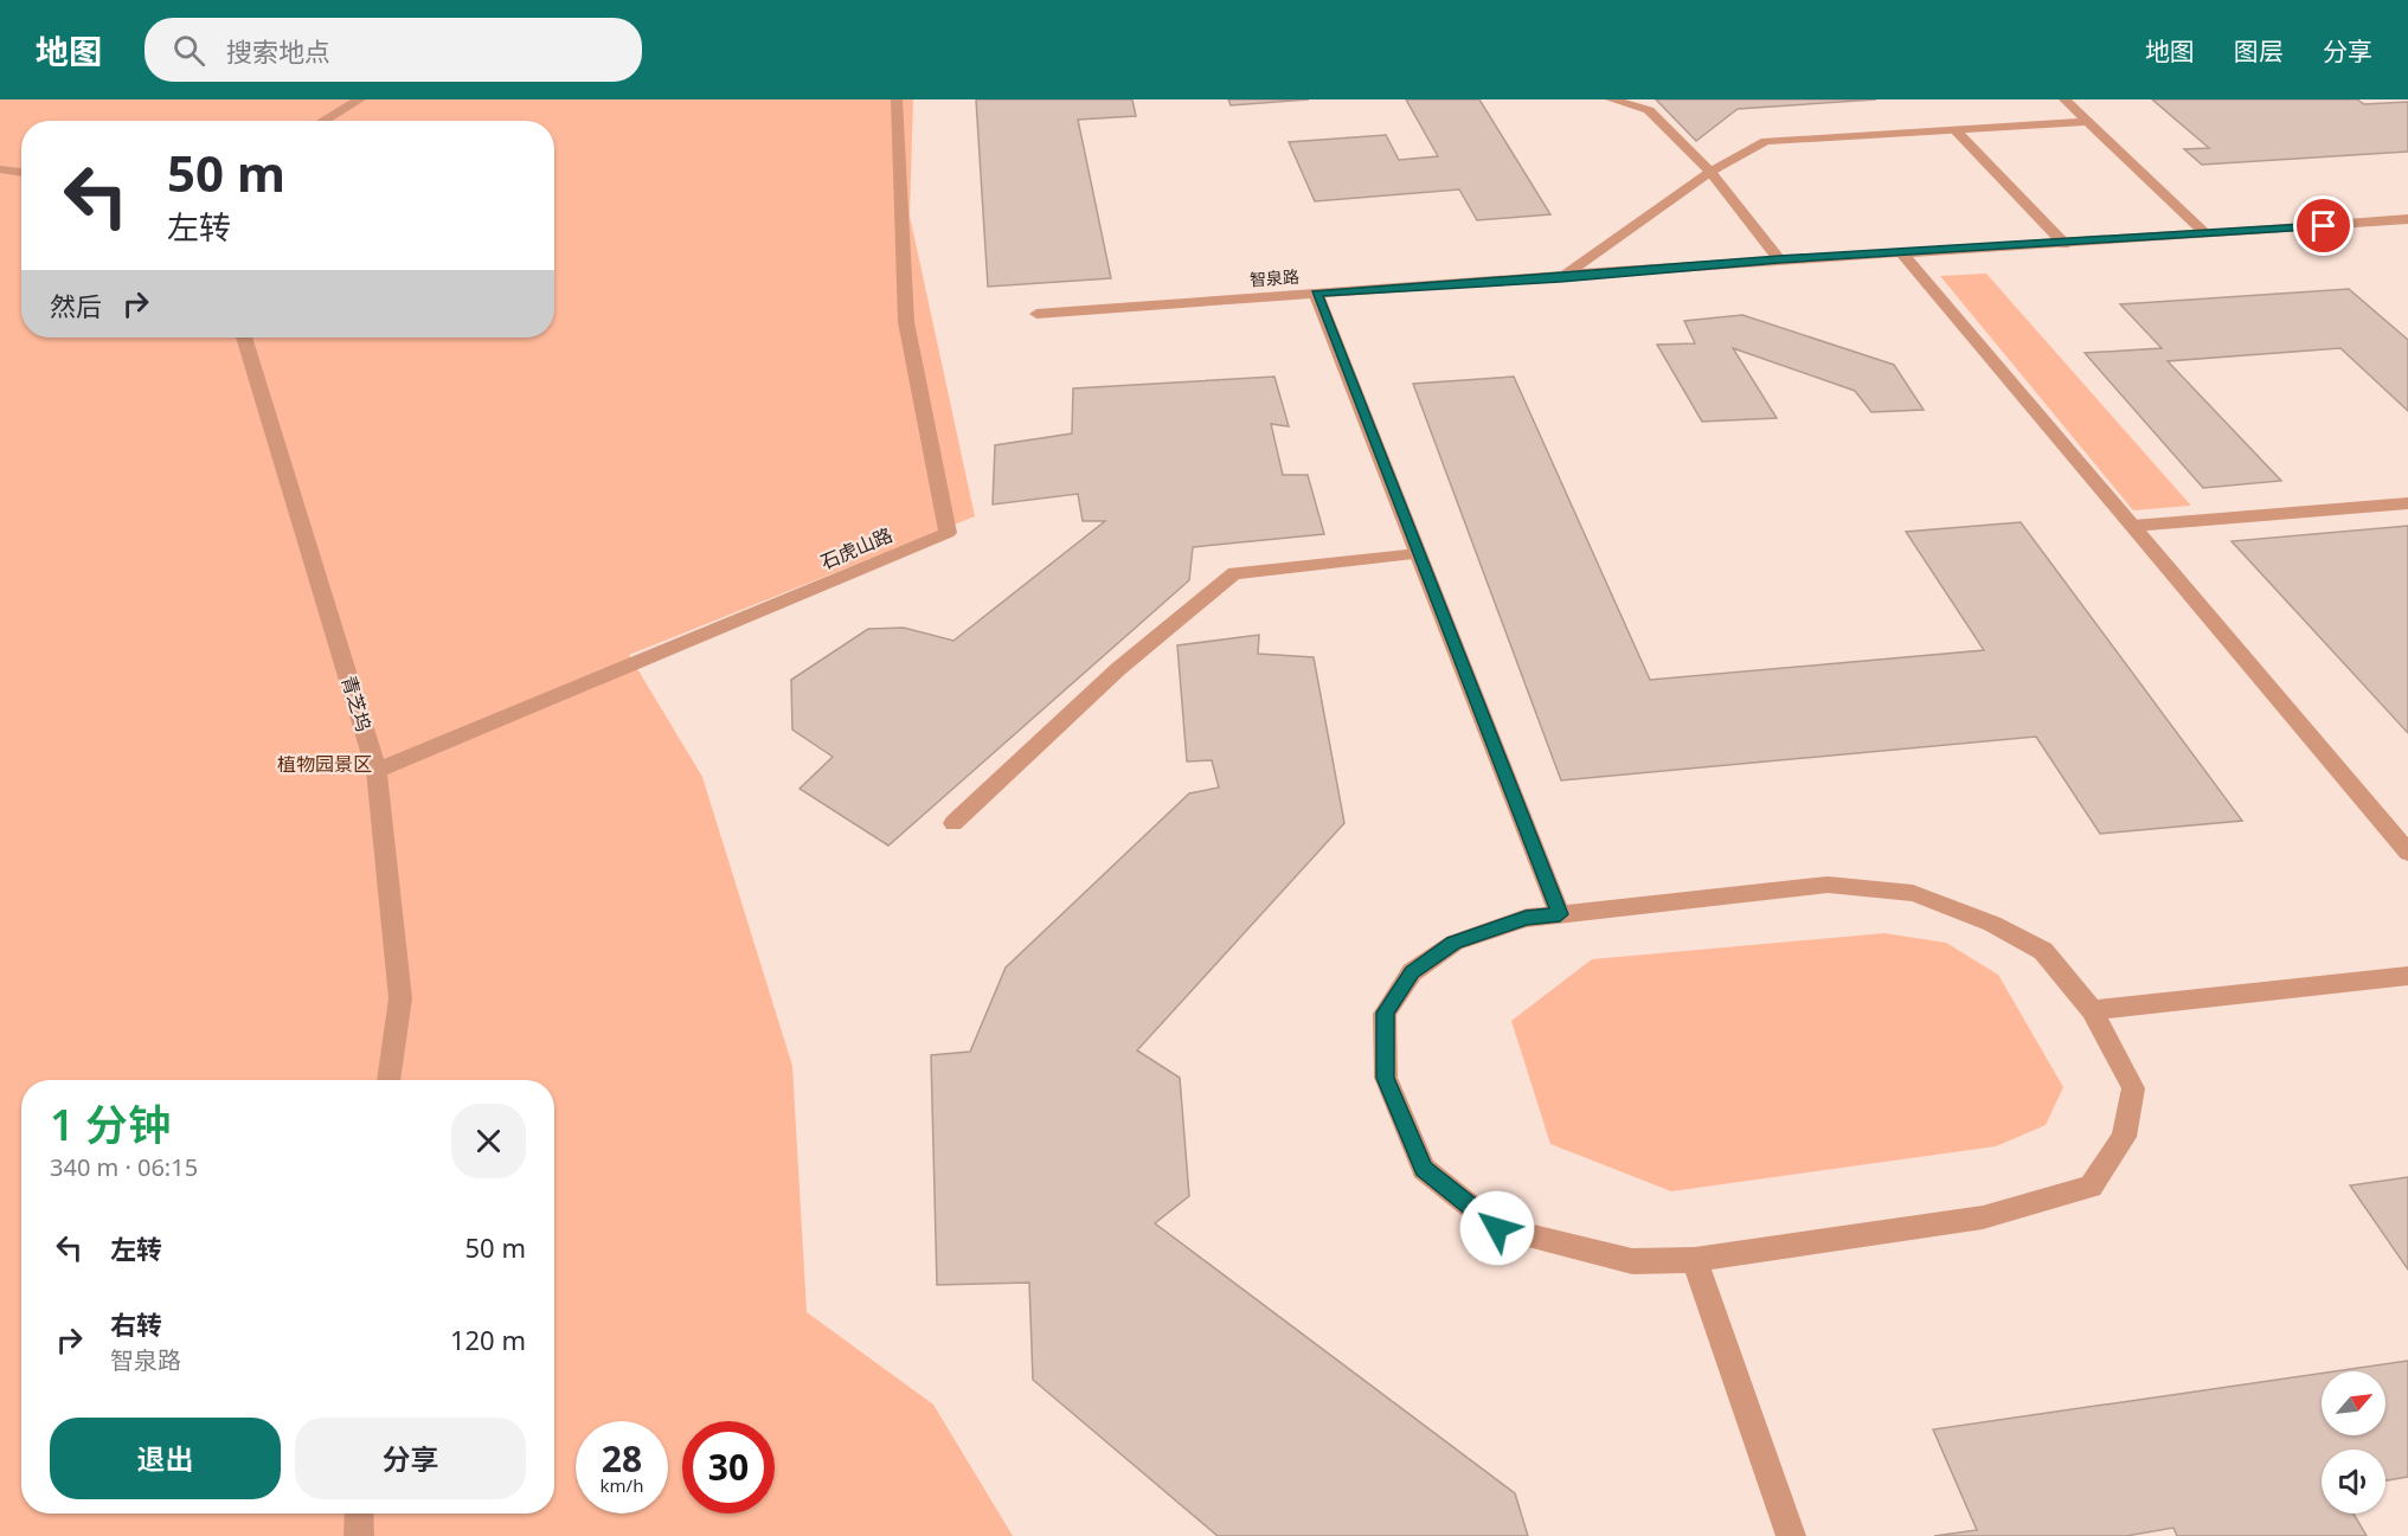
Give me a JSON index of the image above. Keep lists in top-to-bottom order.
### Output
{
  "streets": {
    "street": ["智泉路", "石虎山路", "青芝坞"]
  },
  "crossings": [
    ["石虎山路", "青芝坞"]
  ],
  "parks": ["植物园景区"],
  "north": "top right",
  "page": {
    "header": "地图",
    "search": "搜索地点",
    "nav": ["地图", "图层", "分享"],
    "turn": ["50 m", "左转"],
    "then": "然后",
    "heading": ["1 分钟", "340 m · 06:15"],
    "list": [
      {
        "name": "左转",
        "value": "50 m"
      },
      {
        "name": "右转",
        "note": "智泉路",
        "value": "120 m"
      }
    ],
    "buttons": ["退出", "分享"],
    "speed": "28 km/h",
    "limit": "30"
  }
}
